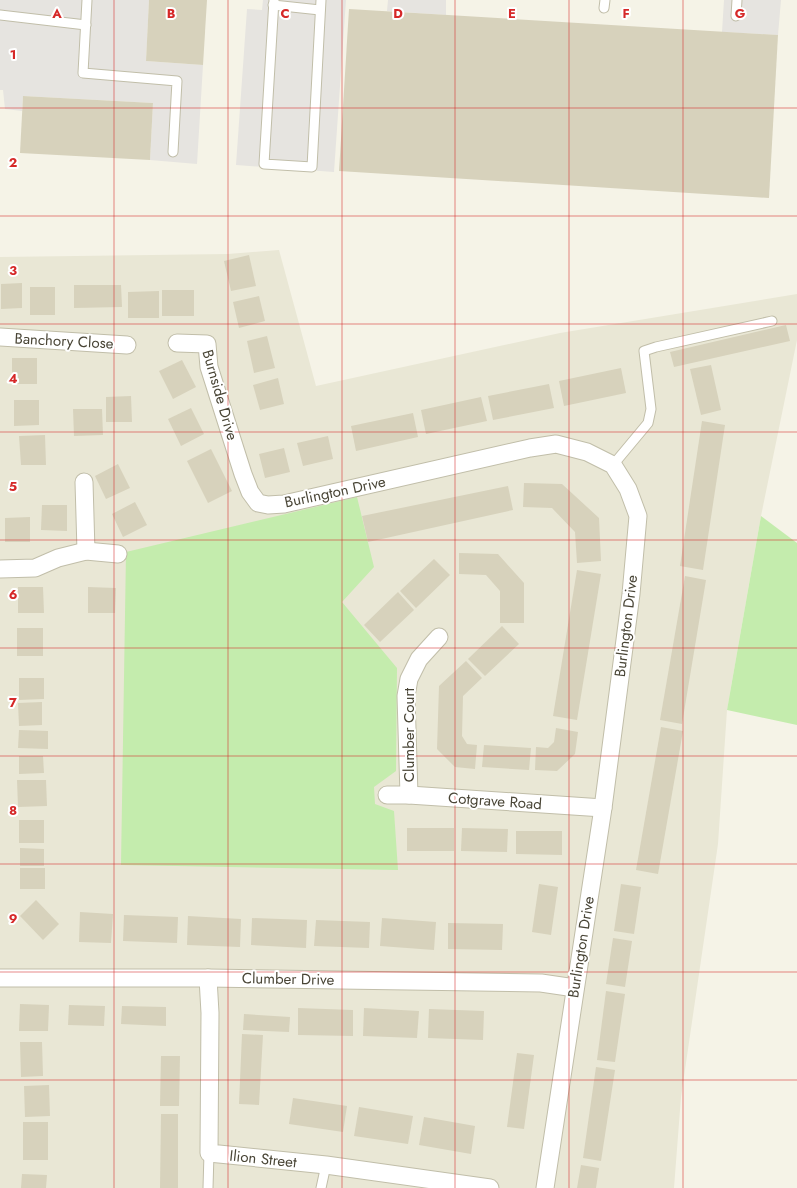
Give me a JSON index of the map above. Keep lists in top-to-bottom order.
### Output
{
  "streets": {
    "street": [
      "Banchory Close",
      "Burnside Drive",
      "Burlington Drive",
      "Clumber Court",
      "Cotgrave Road",
      "Clumber Drive",
      "Ilion Street"
    ]
  },
  "crossings": [
    ["Burnside Drive", "Burlington Drive"],
    ["Burlington Drive", "Cotgrave Road"],
    ["Burlington Drive", "Clumber Drive"],
    ["Clumber Court", "Cotgrave Road"],
    ["Clumber Drive", "Ilion Street"]
  ],
  "grid": {
    "columns": [
      "A",
      "B",
      "C",
      "D",
      "E",
      "F",
      "G"
    ],
    "rows": [
      "1",
      "2",
      "3",
      "4",
      "5",
      "6",
      "7",
      "8",
      "9"
    ]
  }
}
